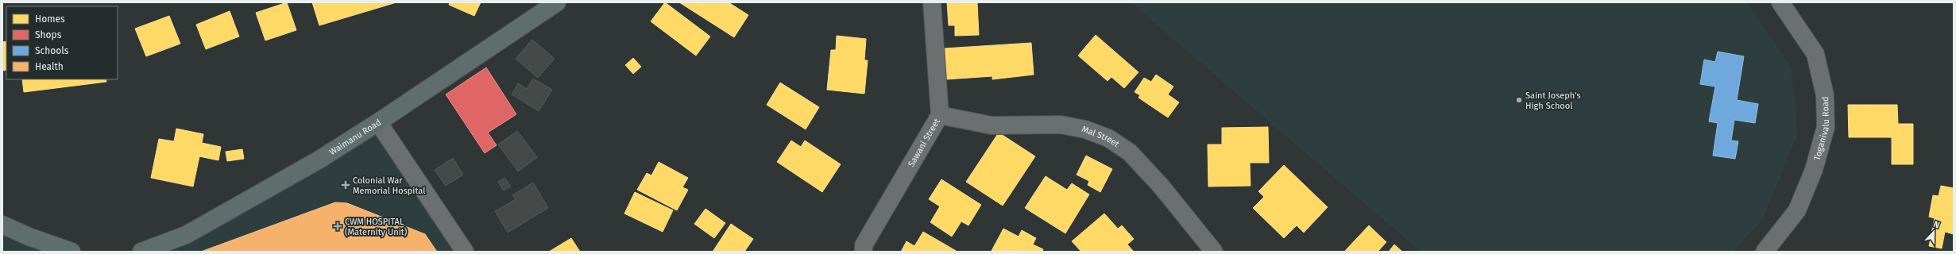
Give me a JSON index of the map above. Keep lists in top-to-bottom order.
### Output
{
  "streets": {
    "main road": ["Waimanu Road"],
    "street": ["Toganivalu Road", "Mal Street", "Sawani Street"]
  },
  "crossings": [
    ["Mal Street", "Sawani Street"]
  ],
  "places": {
    "other": ["Saint Joseph's High School"],
    "health": ["Colonial War Memorial Hospital", "CWM HOSPITAL (Maternity Unit)"]
  },
  "legend": [
    "Homes",
    "Shops",
    "Schools",
    "Health"
  ],
  "north": "top"
}
